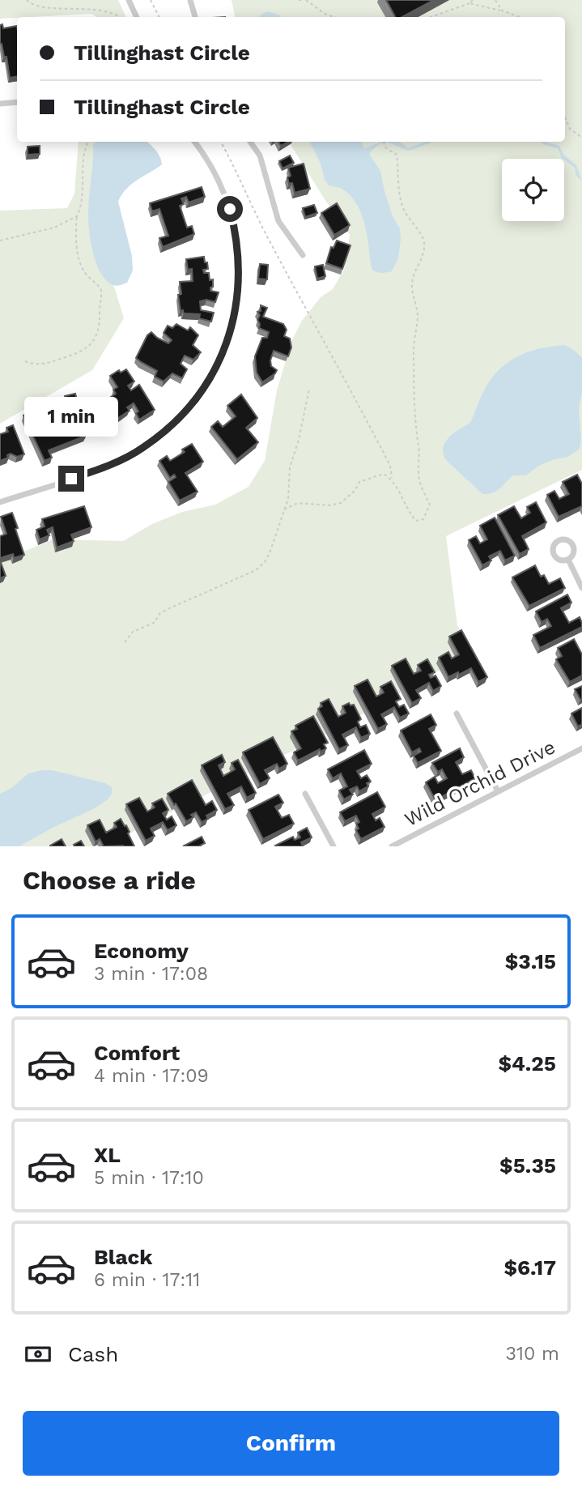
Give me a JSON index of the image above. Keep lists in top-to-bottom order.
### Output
{
  "streets": {
    "street": ["Wild Orchid Drive"]
  },
  "page": {
    "banner": ["Tillinghast Circle", "Tillinghast Circle"],
    "bubble": "1 min",
    "heading": "Choose a ride",
    "list": [
      {
        "name": "Economy",
        "note": "3 min · 17:08",
        "value": "$3.15"
      },
      {
        "name": "Comfort",
        "note": "4 min · 17:09",
        "value": "$4.25"
      },
      {
        "name": "XL",
        "note": "5 min · 17:10",
        "value": "$5.35"
      },
      {
        "name": "Black",
        "note": "6 min · 17:11",
        "value": "$6.17"
      }
    ],
    "pay": ["Cash", "310 m"],
    "buttons": "Confirm"
  }
}
